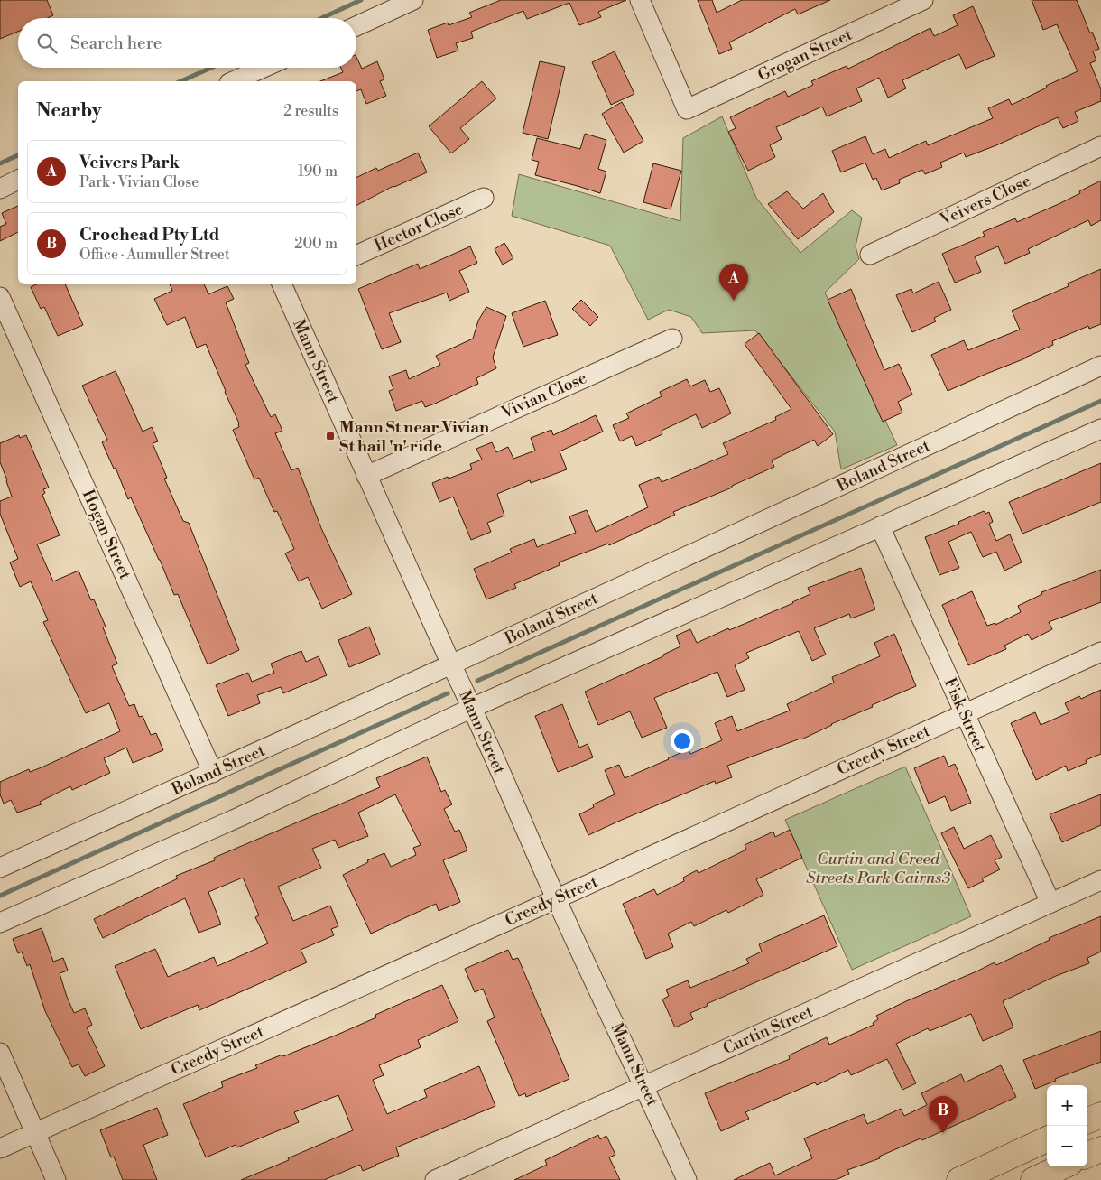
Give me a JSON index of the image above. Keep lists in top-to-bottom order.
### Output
{
  "streets": {
    "street": [
      "Grogan Street",
      "Veivers Close",
      "Hector Close",
      "Mann Street",
      "Vivian Close",
      "Boland Street",
      "Hogan Street",
      "Fisk Street",
      "Creedy Street",
      "Curtin Street"
    ]
  },
  "crossings": [
    ["Mann Street", "Vivian Close"],
    ["Mann Street", "Boland Street"],
    ["Mann Street", "Creedy Street"],
    ["Mann Street", "Curtin Street"],
    ["Boland Street", "Hogan Street"],
    ["Fisk Street", "Creedy Street"],
    ["Fisk Street", "Curtin Street"]
  ],
  "parks": ["Curtin and Creed Streets Park Cairns3"],
  "places": {
    "transit": ["Mann St near Vivian St hail 'n' ride"]
  },
  "page": {
    "search": "Search here",
    "heading": ["Nearby", "2 results"],
    "list": [
      {
        "mark": "A",
        "name": "Veivers Park",
        "note": "Park · Vivian Close",
        "value": "190 m"
      },
      {
        "mark": "B",
        "name": "Crochead Pty Ltd",
        "note": "Office · Aumuller Street",
        "value": "200 m"
      }
    ],
    "pins": ["A", "B"],
    "map_buttons": ["+", "−"]
  }
}
